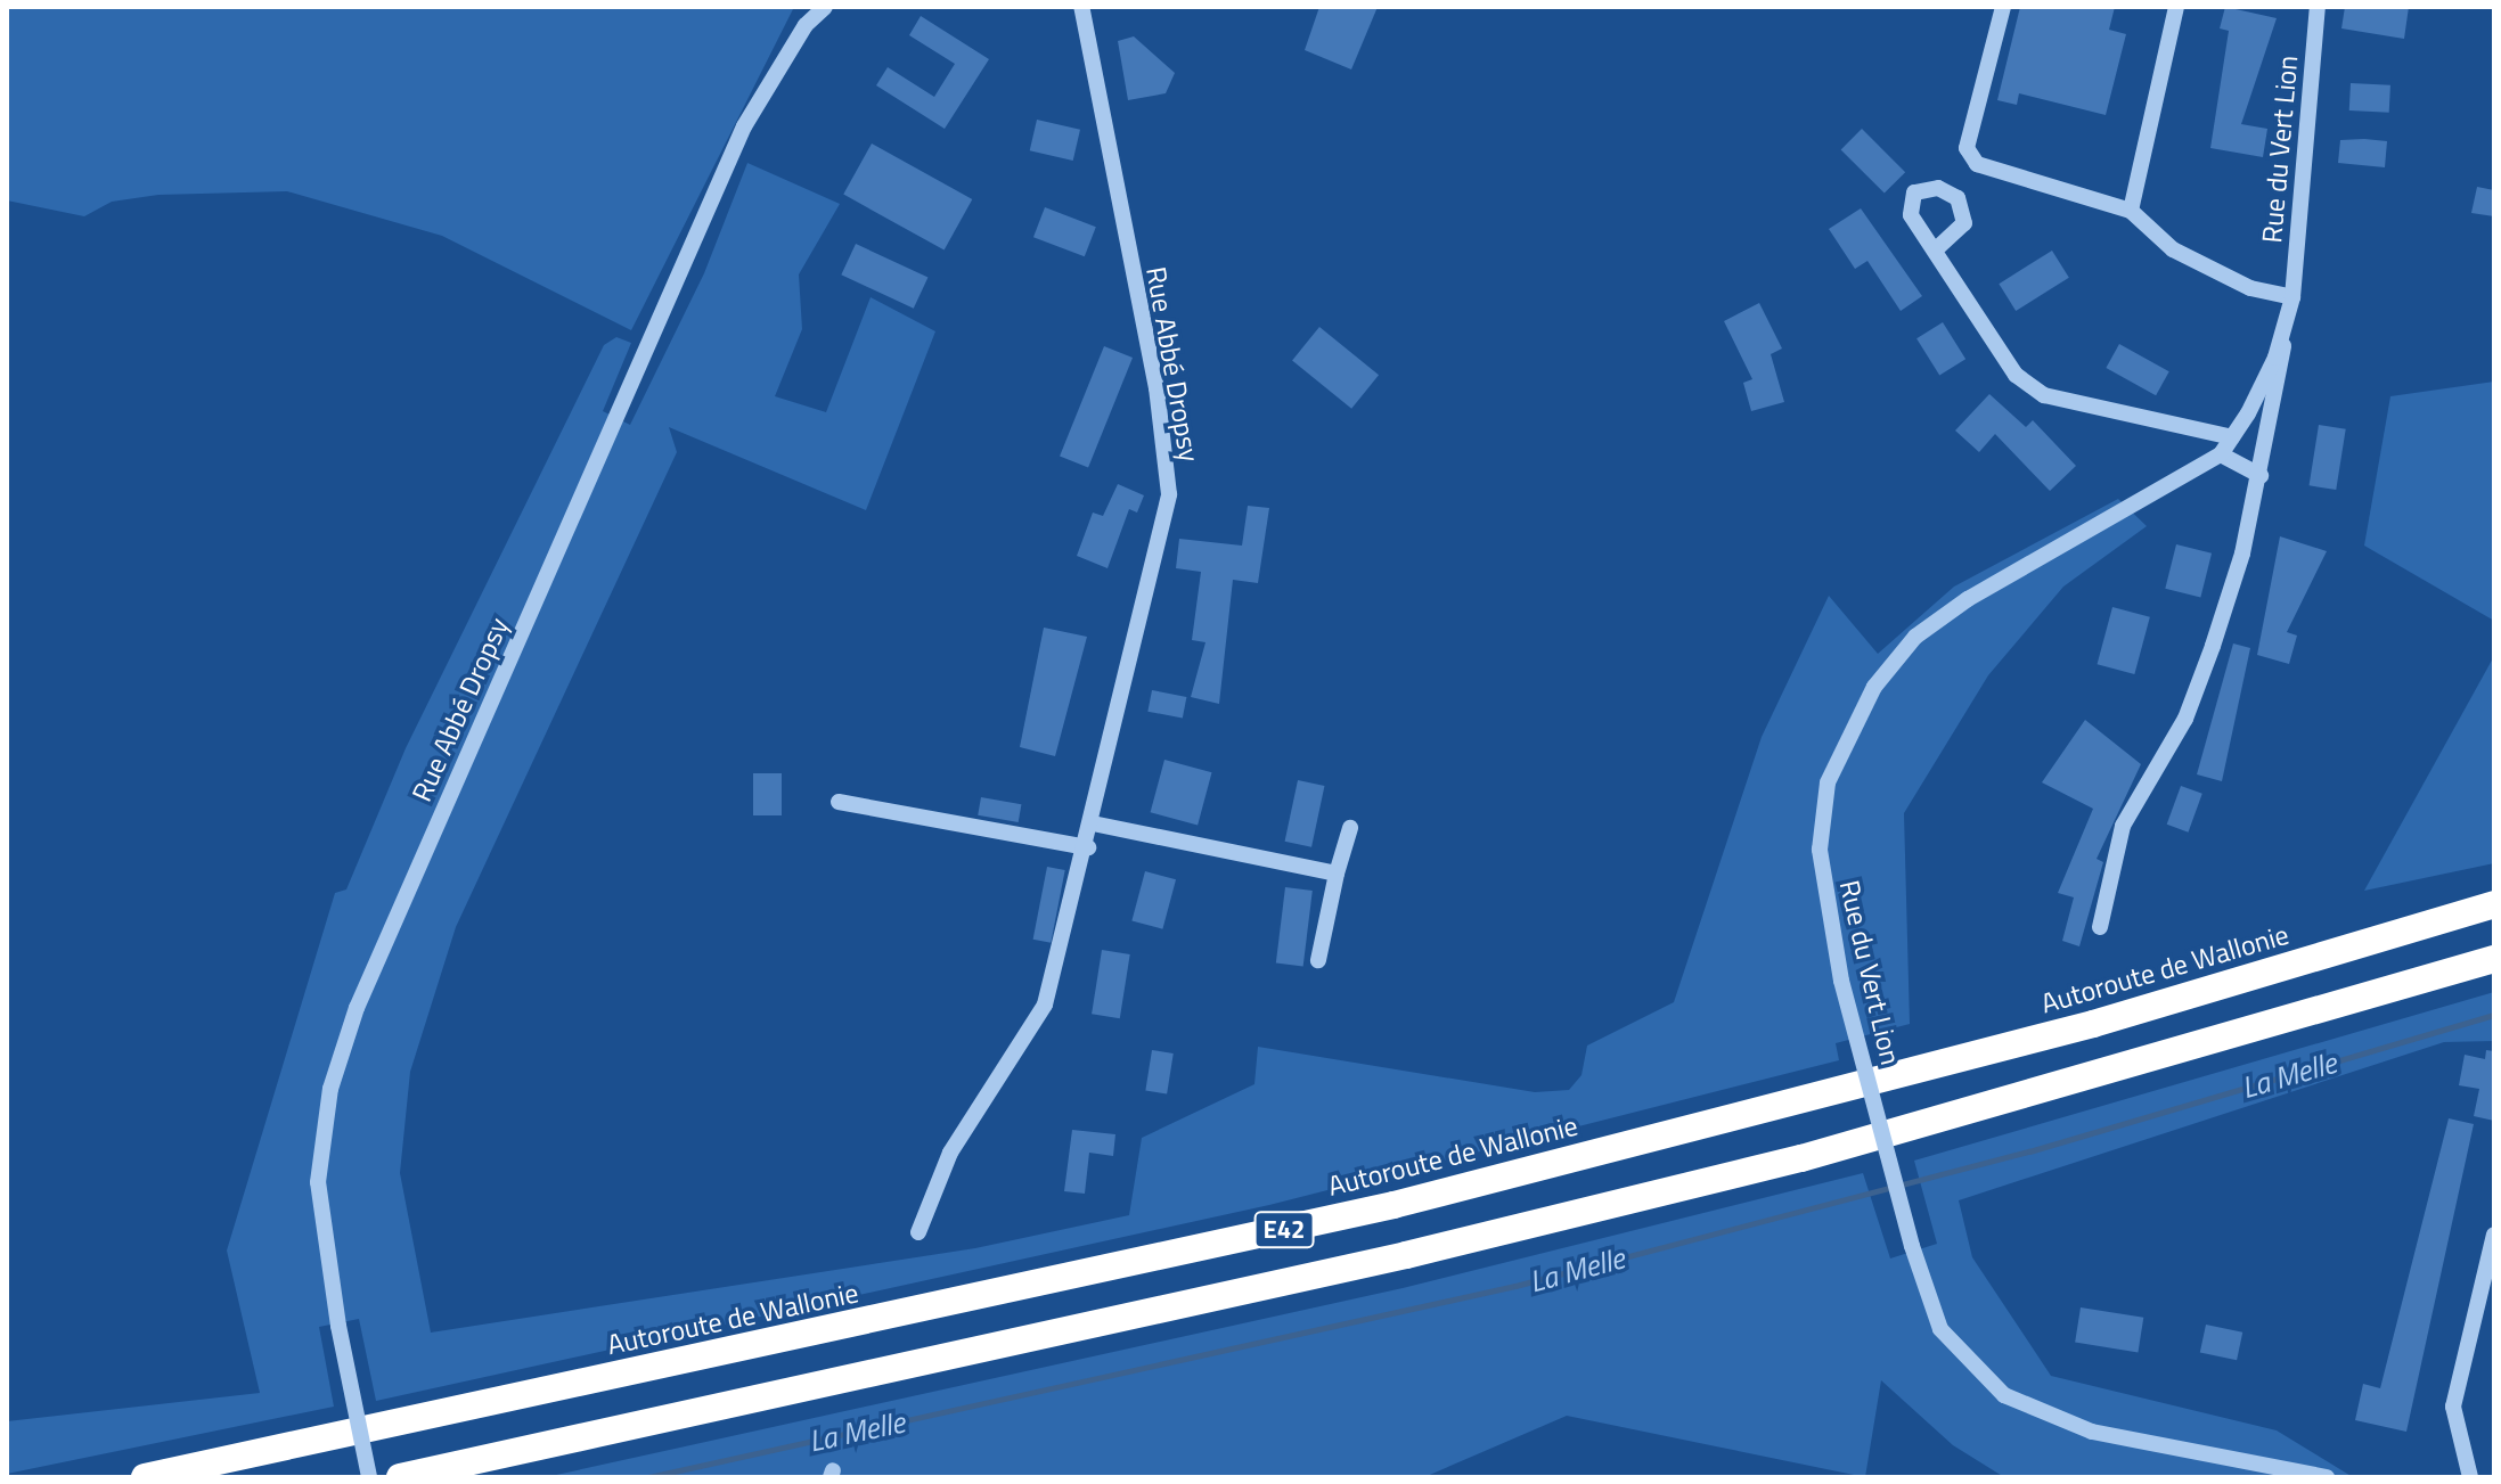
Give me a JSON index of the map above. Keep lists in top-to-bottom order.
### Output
{
  "streets": {
    "highway": ["Autoroute de Wallonie", "E42"],
    "street": ["Rue du Vert Lion", "Rue Abbé Dropsy"]
  },
  "water": ["La Melle"]
}
